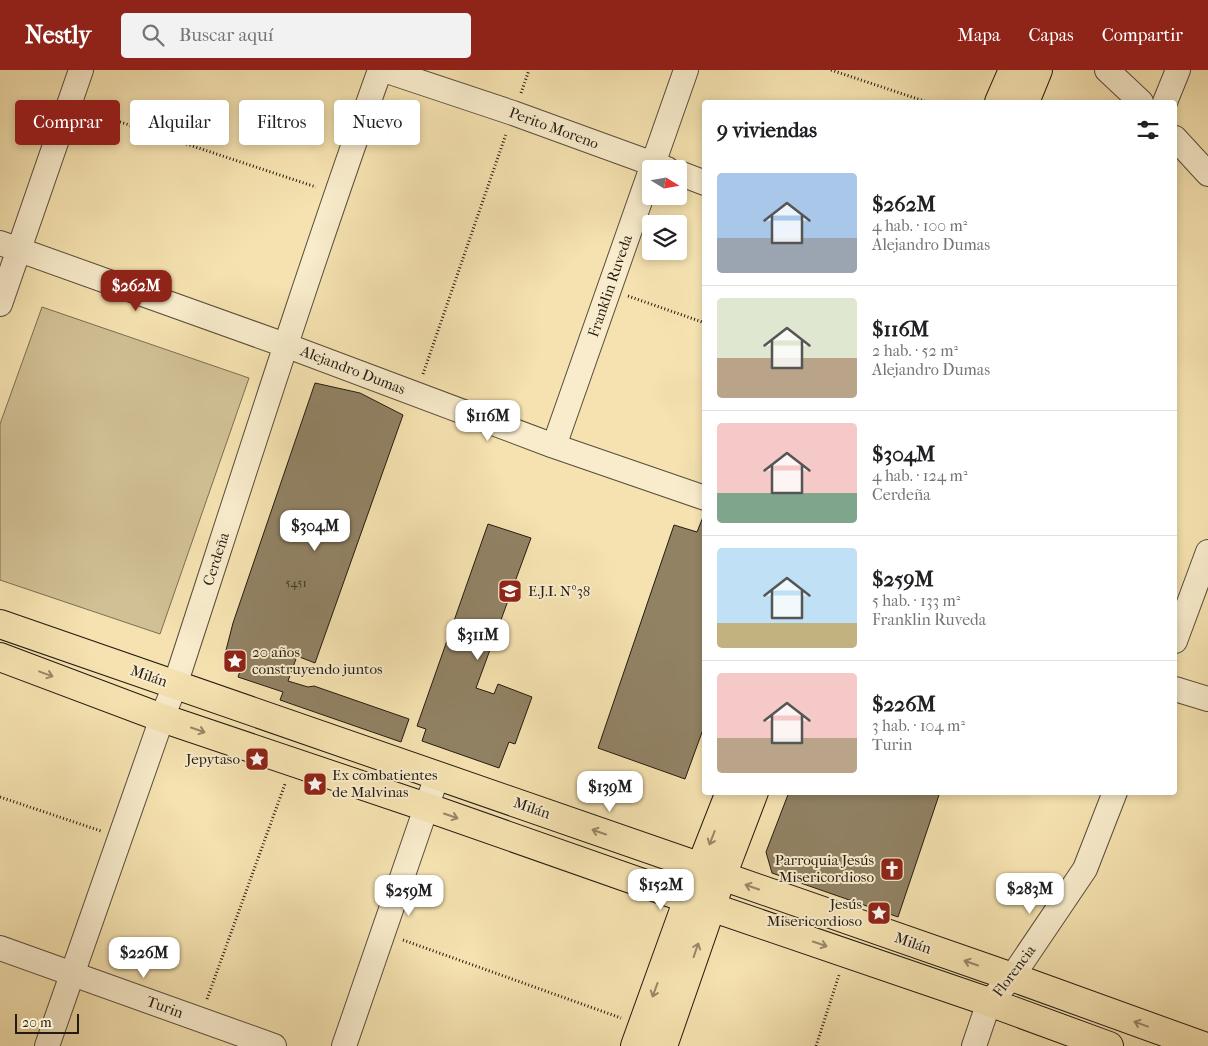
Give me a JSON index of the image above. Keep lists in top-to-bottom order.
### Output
{
  "streets": {
    "main road": ["Milán"],
    "street": [
      "Perito Moreno",
      "Franklin Ruveda",
      "Alejandro Dumas",
      "Cerdeña",
      "Florencia",
      "Turin"
    ]
  },
  "crossings": [
    ["Perito Moreno", "Cerdeña"],
    ["Franklin Ruveda", "Alejandro Dumas"],
    ["Alejandro Dumas", "Cerdeña"],
    ["Cerdeña", "Milán"],
    ["Cerdeña", "Turin"],
    ["Milán", "Florencia"]
  ],
  "places": {
    "school or university": ["E.J.I. Nº38"],
    "place": [
      "20 años construyendo juntos",
      "Jepytaso",
      "Ex combatientes de Malvinas",
      "Jesús Misericordioso"
    ],
    "church": ["Parroquia Jesús Misericordioso"]
  },
  "house_numbers": ["5451"],
  "scale_bar": "20 m",
  "north": "right",
  "page": {
    "header": "Nestly",
    "search": "Buscar aquí",
    "nav": ["Mapa", "Capas", "Compartir"],
    "chip": [
      "Comprar",
      "Alquilar",
      "Filtros",
      "Nuevo"
    ],
    "heading": "9 viviendas",
    "list": [
      {
        "name": "$262M",
        "note": "4 hab. · 100 m² · Alejandro Dumas"
      },
      {
        "name": "$116M",
        "note": "2 hab. · 52 m² · Alejandro Dumas"
      },
      {
        "name": "$304M",
        "note": "4 hab. · 124 m² · Cerdeña"
      },
      {
        "name": "$259M",
        "note": "5 hab. · 133 m² · Franklin Ruveda"
      },
      {
        "name": "$226M",
        "note": "3 hab. · 104 m² · Turin"
      }
    ],
    "price": [
      "$262M",
      "$116M",
      "$304M",
      "$311M",
      "$139M",
      "$152M",
      "$283M",
      "$259M",
      "$226M"
    ],
    "scale": "20 m"
  }
}
